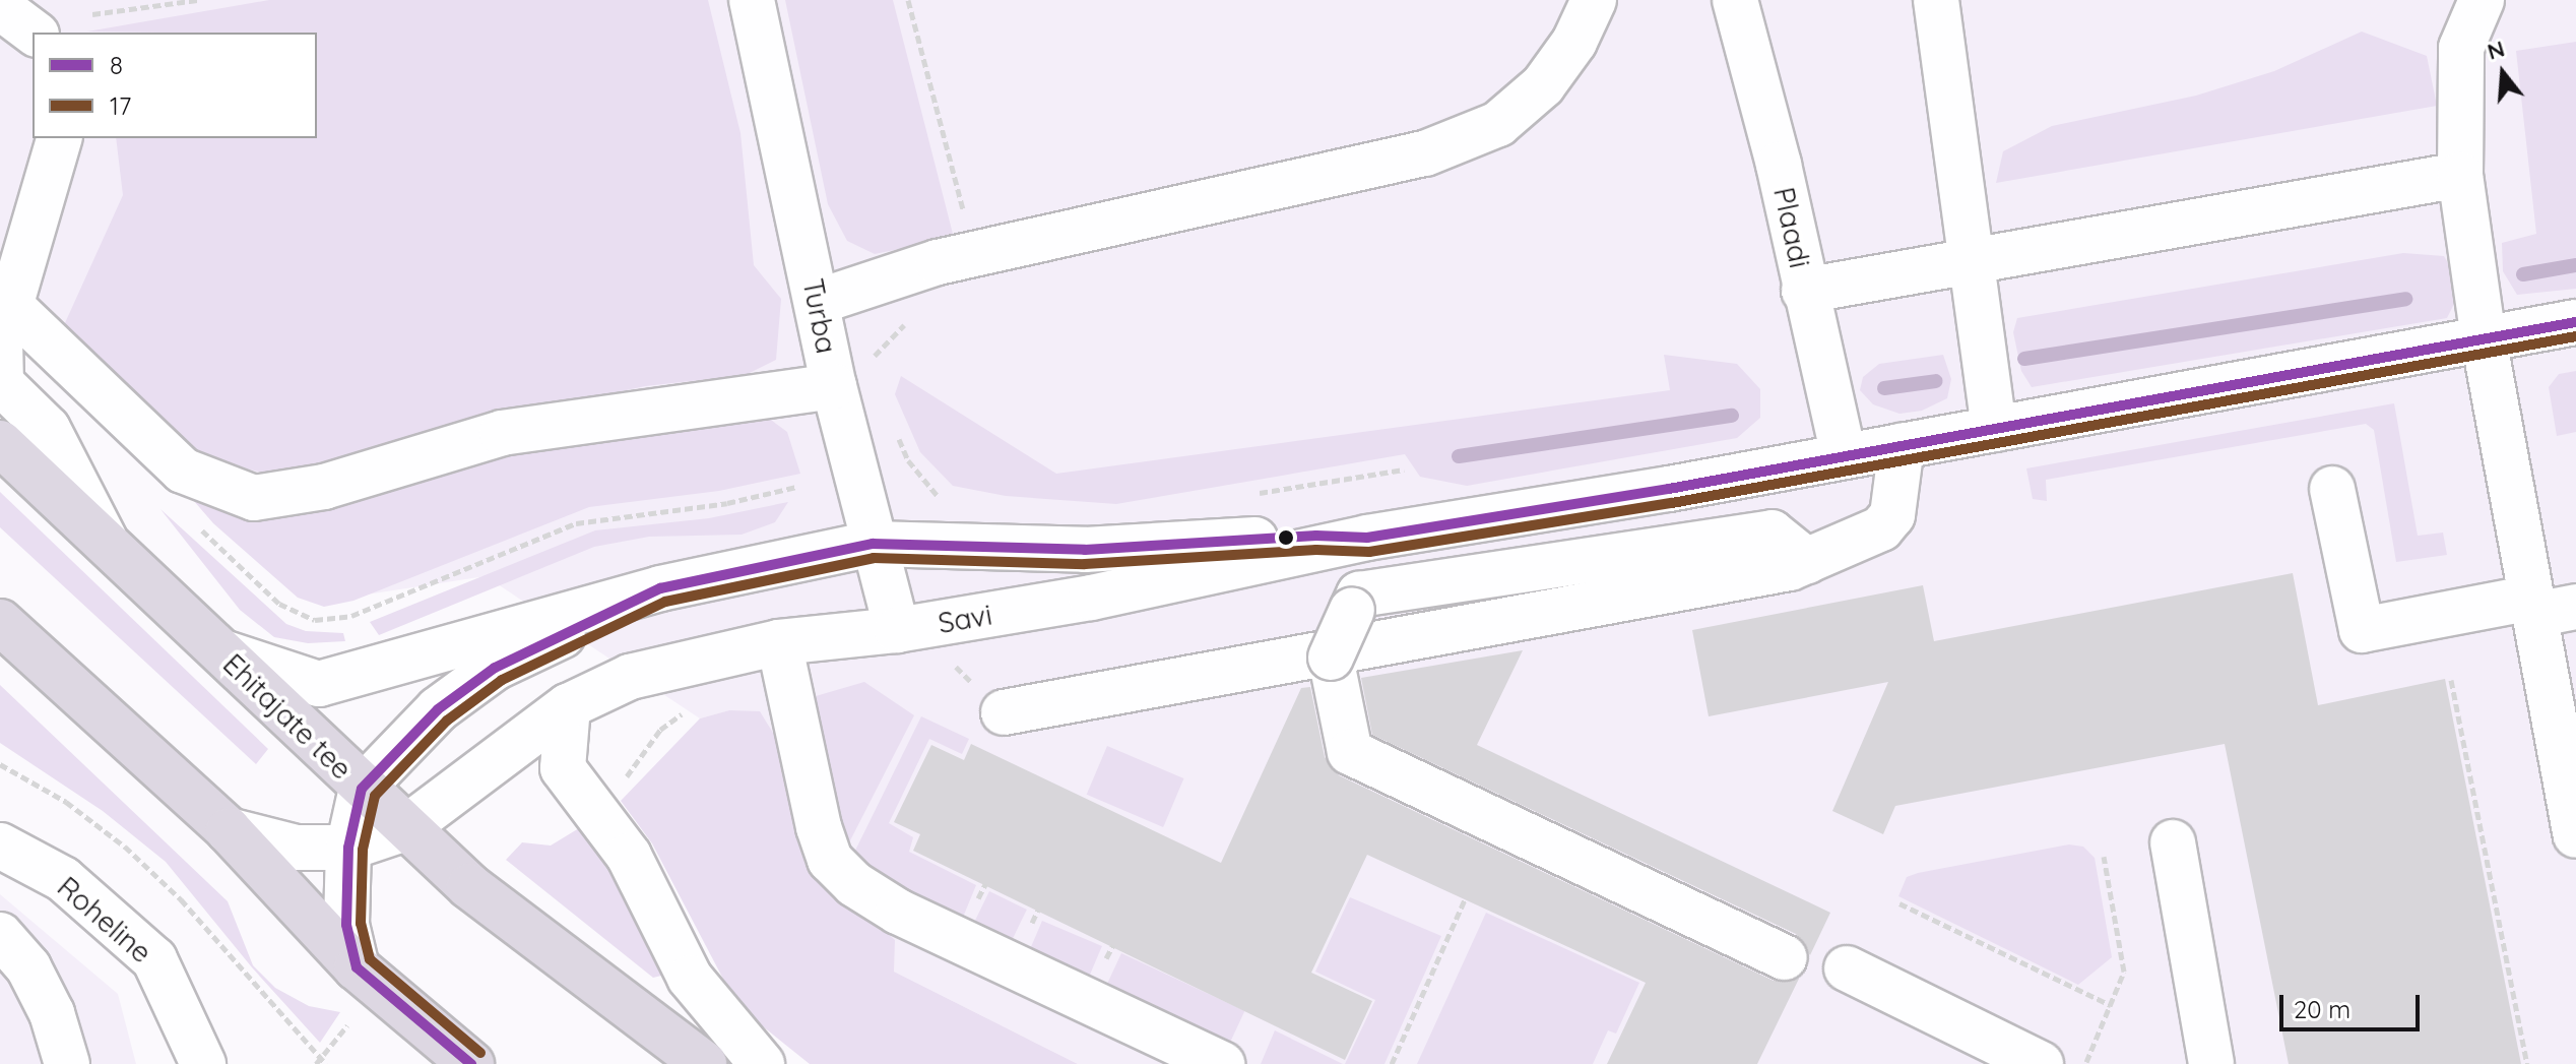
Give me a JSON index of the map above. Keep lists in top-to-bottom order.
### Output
{
  "streets": {
    "highway": ["Ehitajate tee"],
    "street": [
      "Plaadi",
      "Turba",
      "Savi",
      "Roheline"
    ]
  },
  "crossings": [
    ["Plaadi", "Savi"],
    ["Turba", "Savi"],
    ["Savi", "Ehitajate tee"]
  ],
  "lines": ["transit line 8", "transit line 17"],
  "legend": ["8", "17"],
  "scale_bar": "20 m",
  "north": "top"
}
